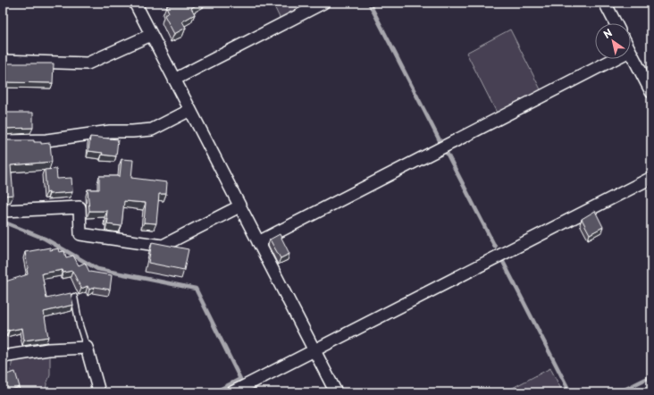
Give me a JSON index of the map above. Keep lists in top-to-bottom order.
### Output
{
  "north": "top left"
}
